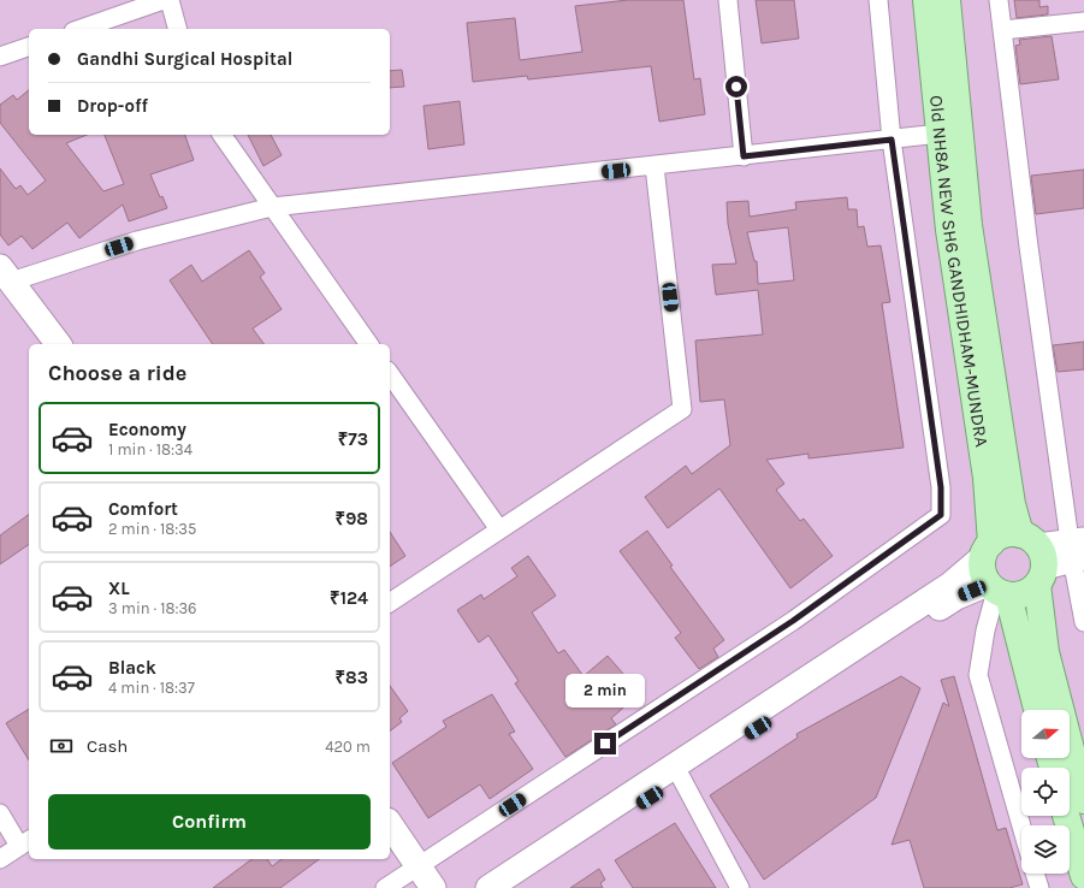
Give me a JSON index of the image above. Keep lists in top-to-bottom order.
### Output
{
  "streets": {
    "main road": ["Old NH8A NEW SH6 GANDHIDHAM-MUNDRA"]
  },
  "north": "right",
  "page": {
    "banner": ["Gandhi Surgical Hospital", "Drop-off"],
    "heading": "Choose a ride",
    "list": [
      {
        "name": "Economy",
        "note": "1 min · 18:34",
        "value": "₹73"
      },
      {
        "name": "Comfort",
        "note": "2 min · 18:35",
        "value": "₹98"
      },
      {
        "name": "XL",
        "note": "3 min · 18:36",
        "value": "₹124"
      },
      {
        "name": "Black",
        "note": "4 min · 18:37",
        "value": "₹83"
      }
    ],
    "bubble": "2 min",
    "pay": ["Cash", "420 m"],
    "buttons": "Confirm"
  }
}
